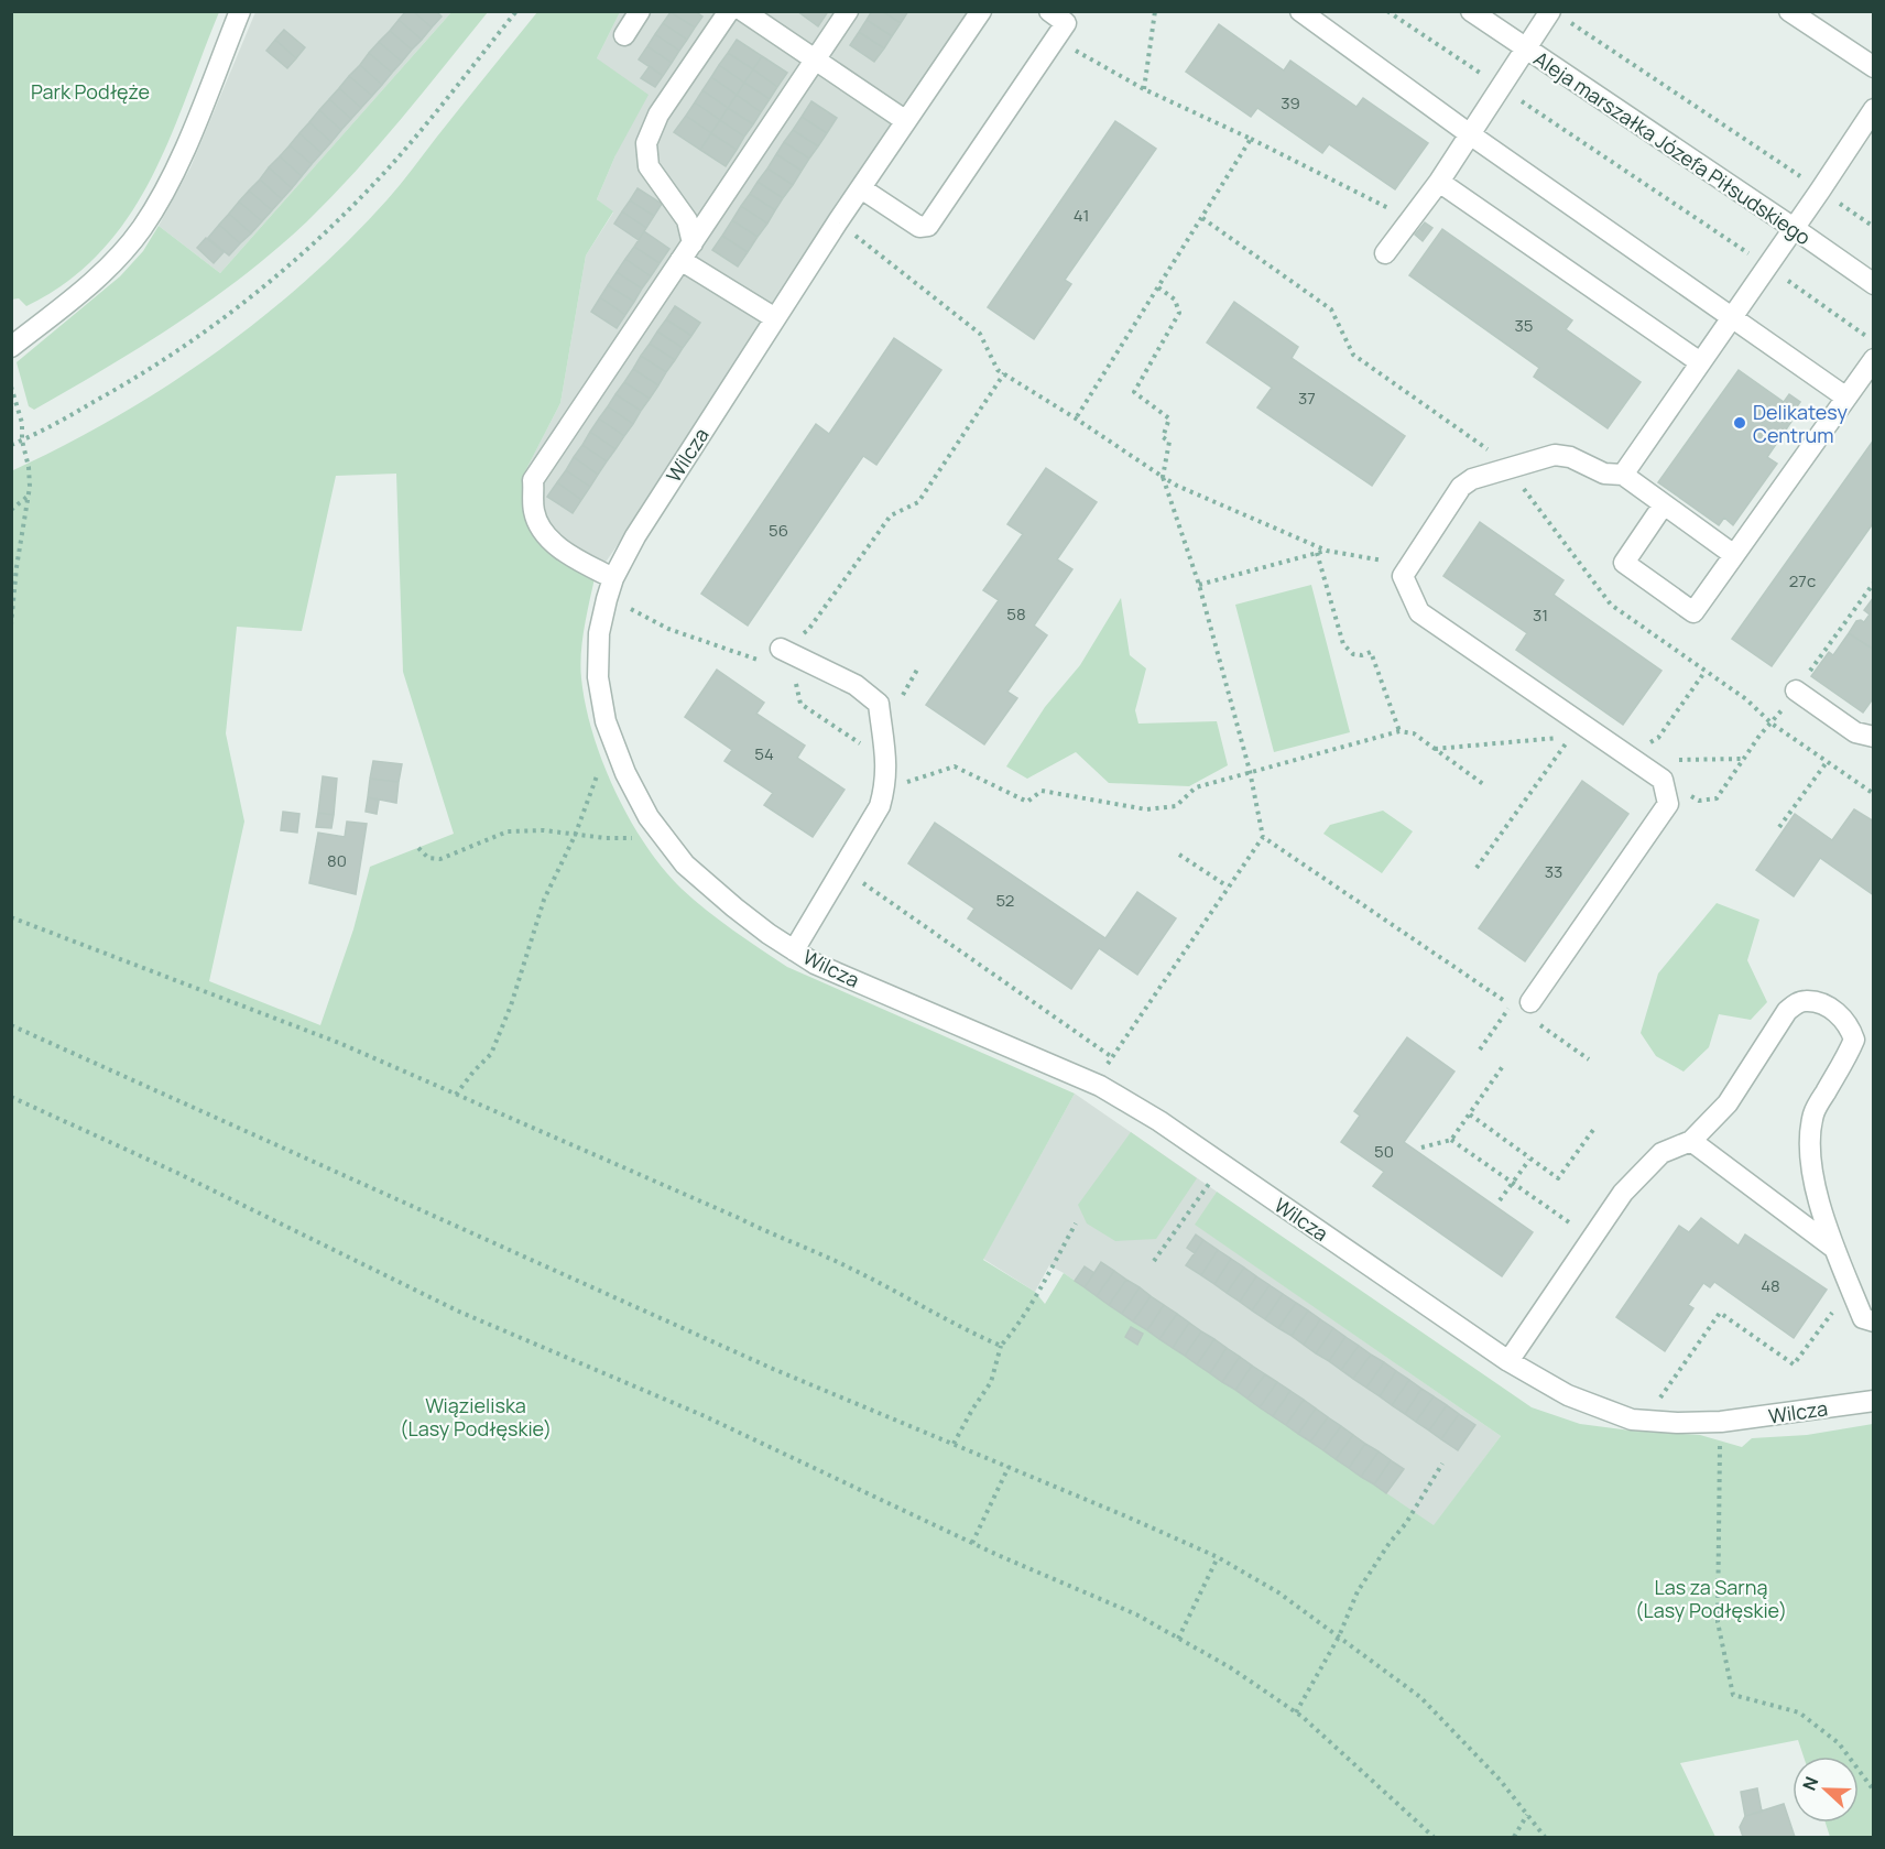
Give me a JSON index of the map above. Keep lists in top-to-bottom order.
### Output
{
  "streets": {
    "street": ["Aleja marszałka Józefa Piłsudskiego", "Wilcza"]
  },
  "parks": ["Park Podłęże", "Wiązieliska (Lasy Podłęskie)", "Las za Sarną (Lasy Podłęskie)"],
  "places": ["Delikatesy Centrum"],
  "house_numbers": [
    "39",
    "41",
    "35",
    "37",
    "56",
    "27c",
    "58",
    "31",
    "54",
    "80",
    "33",
    "52",
    "50",
    "48"
  ],
  "north": "left"
}
